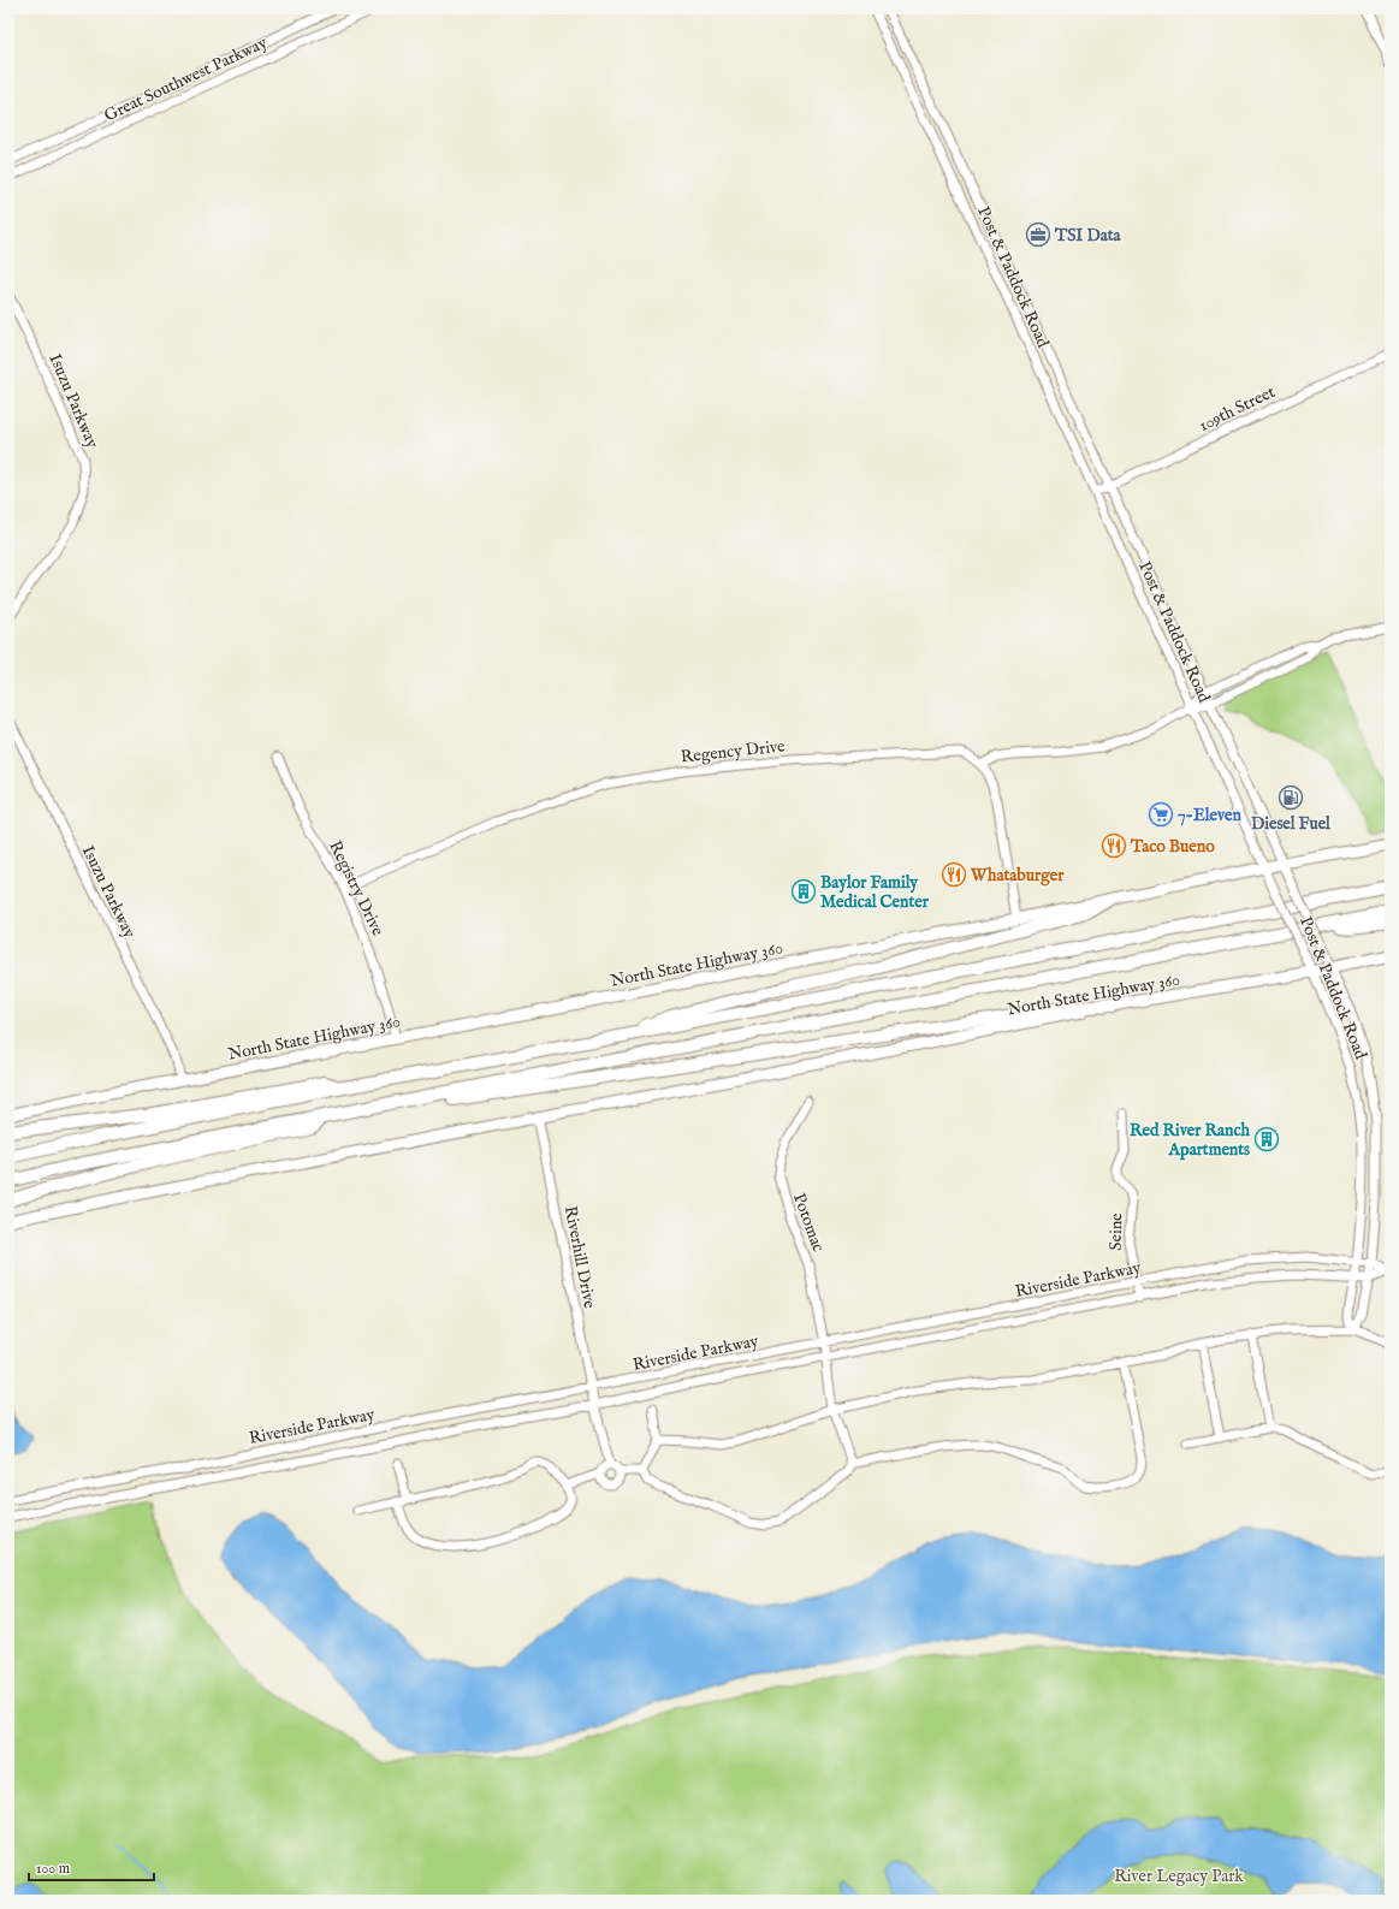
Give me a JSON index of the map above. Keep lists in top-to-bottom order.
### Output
{
  "streets": {
    "main road": ["North State Highway 360"],
    "street": [
      "Great Southwest Parkway",
      "Post & Paddock Road",
      "Isuzu Parkway",
      "109th Street",
      "Regency Drive",
      "Registry Drive",
      "Potomac",
      "Seine",
      "Riverhill Drive",
      "Riverside Parkway"
    ]
  },
  "crossings": [
    ["Post & Paddock Road", "109th Street"],
    ["Post & Paddock Road", "North State Highway 360"],
    ["Post & Paddock Road", "Riverside Parkway"],
    ["Isuzu Parkway", "North State Highway 360"],
    ["Regency Drive", "Registry Drive"],
    ["Regency Drive", "North State Highway 360"],
    ["Registry Drive", "North State Highway 360"],
    ["North State Highway 360", "Riverhill Drive"],
    ["Potomac", "Riverside Parkway"],
    ["Seine", "Riverside Parkway"],
    ["Riverhill Drive", "Riverside Parkway"]
  ],
  "parks": ["River Legacy Park"],
  "places": {
    "office": ["TSI Data"],
    "fuel station": ["Diesel Fuel"],
    "supermarket": ["7-Eleven"],
    "restaurant": ["Taco Bueno", "Whataburger"],
    "building": ["Baylor Family Medical Center", "Red River Ranch Apartments"]
  },
  "scale_bar": "100 m"
}
